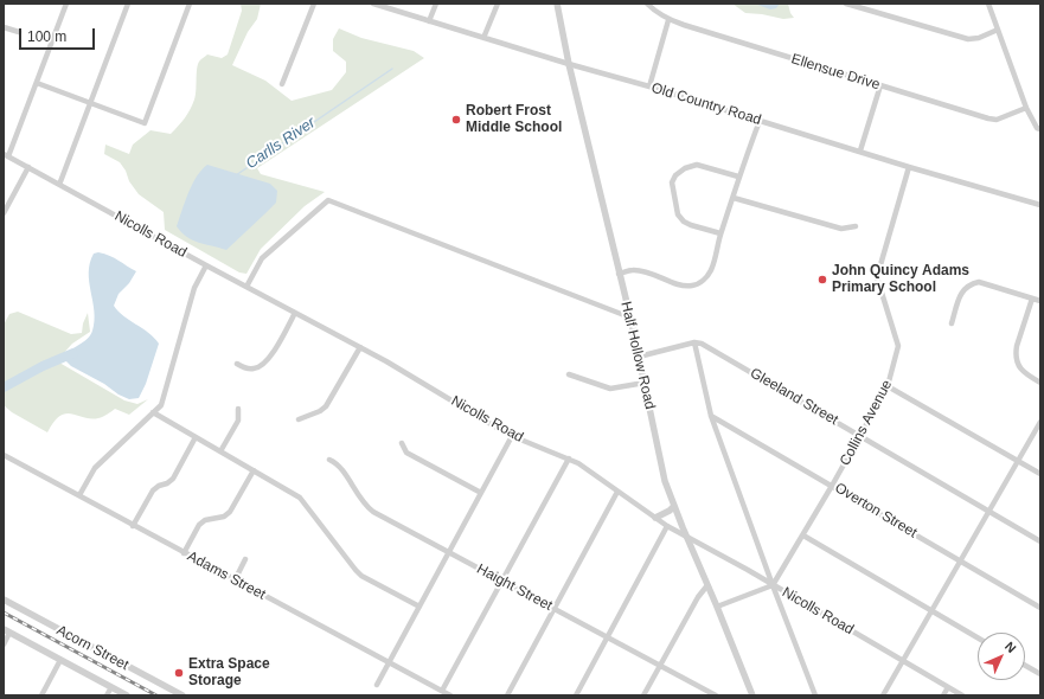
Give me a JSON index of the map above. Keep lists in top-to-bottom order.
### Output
{
  "streets": {
    "street": [
      "Ellensue Drive",
      "Old Country Road",
      "Nicolls Road",
      "Half Hollow Road",
      "Gleeland Street",
      "Collins Avenue",
      "Overton Street",
      "Adams Street",
      "Haight Street",
      "Acorn Street"
    ]
  },
  "crossings": [
    ["Old Country Road", "Half Hollow Road"],
    ["Old Country Road", "Collins Avenue"],
    ["Nicolls Road", "Half Hollow Road"],
    ["Nicolls Road", "Collins Avenue"],
    ["Gleeland Street", "Collins Avenue"],
    ["Collins Avenue", "Overton Street"]
  ],
  "water": ["Carlls River"],
  "places": ["Robert Frost Middle School", "John Quincy Adams Primary School", "Extra Space Storage"],
  "scale_bar": "100 m",
  "north": "top right"
}
